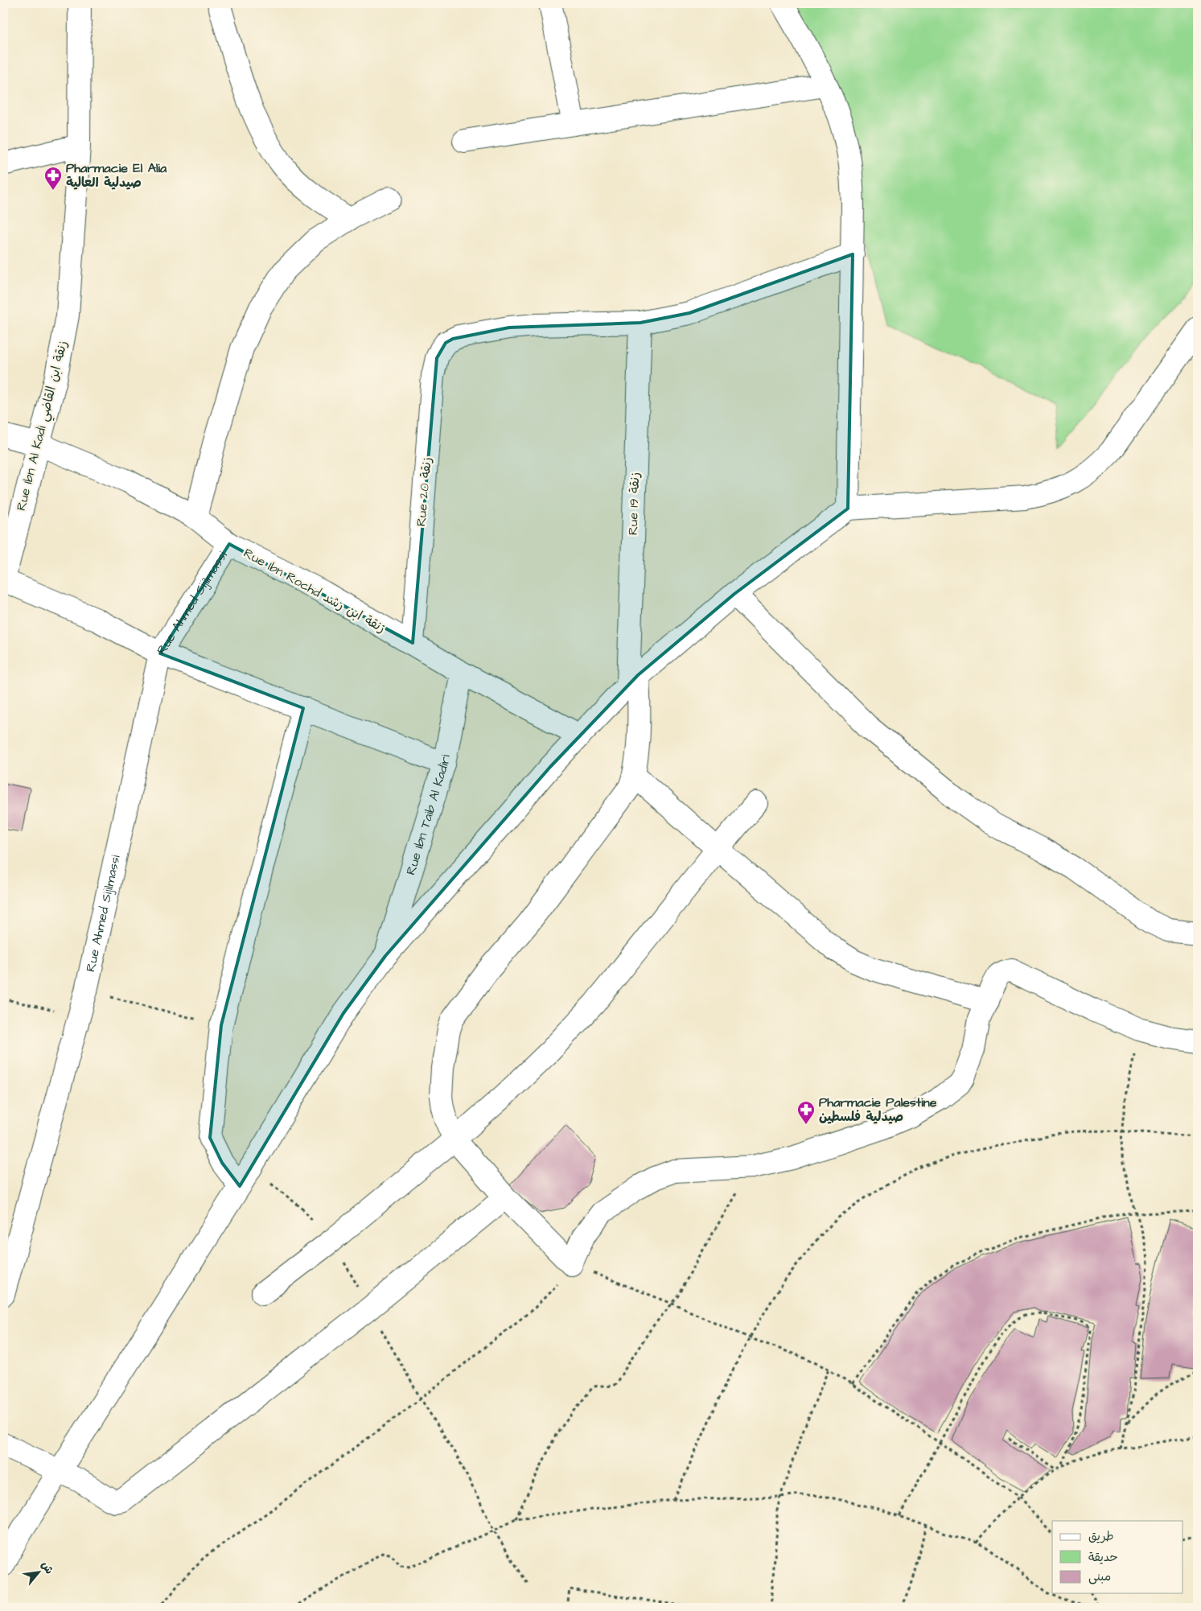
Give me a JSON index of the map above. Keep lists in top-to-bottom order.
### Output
{
  "streets": {
    "street": [
      "Rue Ibn Al Kadi زنقة ابن القاضي",
      "Rue 20 زنقة",
      "Rue 19 زنقة",
      "Rue Ibn Rochd زنقة ابن رشد",
      "Rue Ahmed Sijilmassi",
      "Rue Ibn Taib Al Kadiri"
    ]
  },
  "crossings": [
    ["Rue Ibn Al Kadi زنقة ابن القاضي", "Rue Ibn Rochd زنقة ابن رشد"],
    ["Rue 20 زنقة", "Rue 19 زنقة"],
    ["Rue 20 زنقة", "Rue Ibn Rochd زنقة ابن رشد"],
    ["Rue Ibn Rochd زنقة ابن رشد", "Rue Ahmed Sijilmassi"],
    ["Rue Ibn Rochd زنقة ابن رشد", "Rue Ibn Taib Al Kadiri"]
  ],
  "places": {
    "pharmacy": ["Pharmacie El Alia صيدلية العالية", "Pharmacie Palestine صيدلية فلسطين"]
  },
  "legend": ["طريق", "حديقة", "مبنى"],
  "north": "top right"
}
